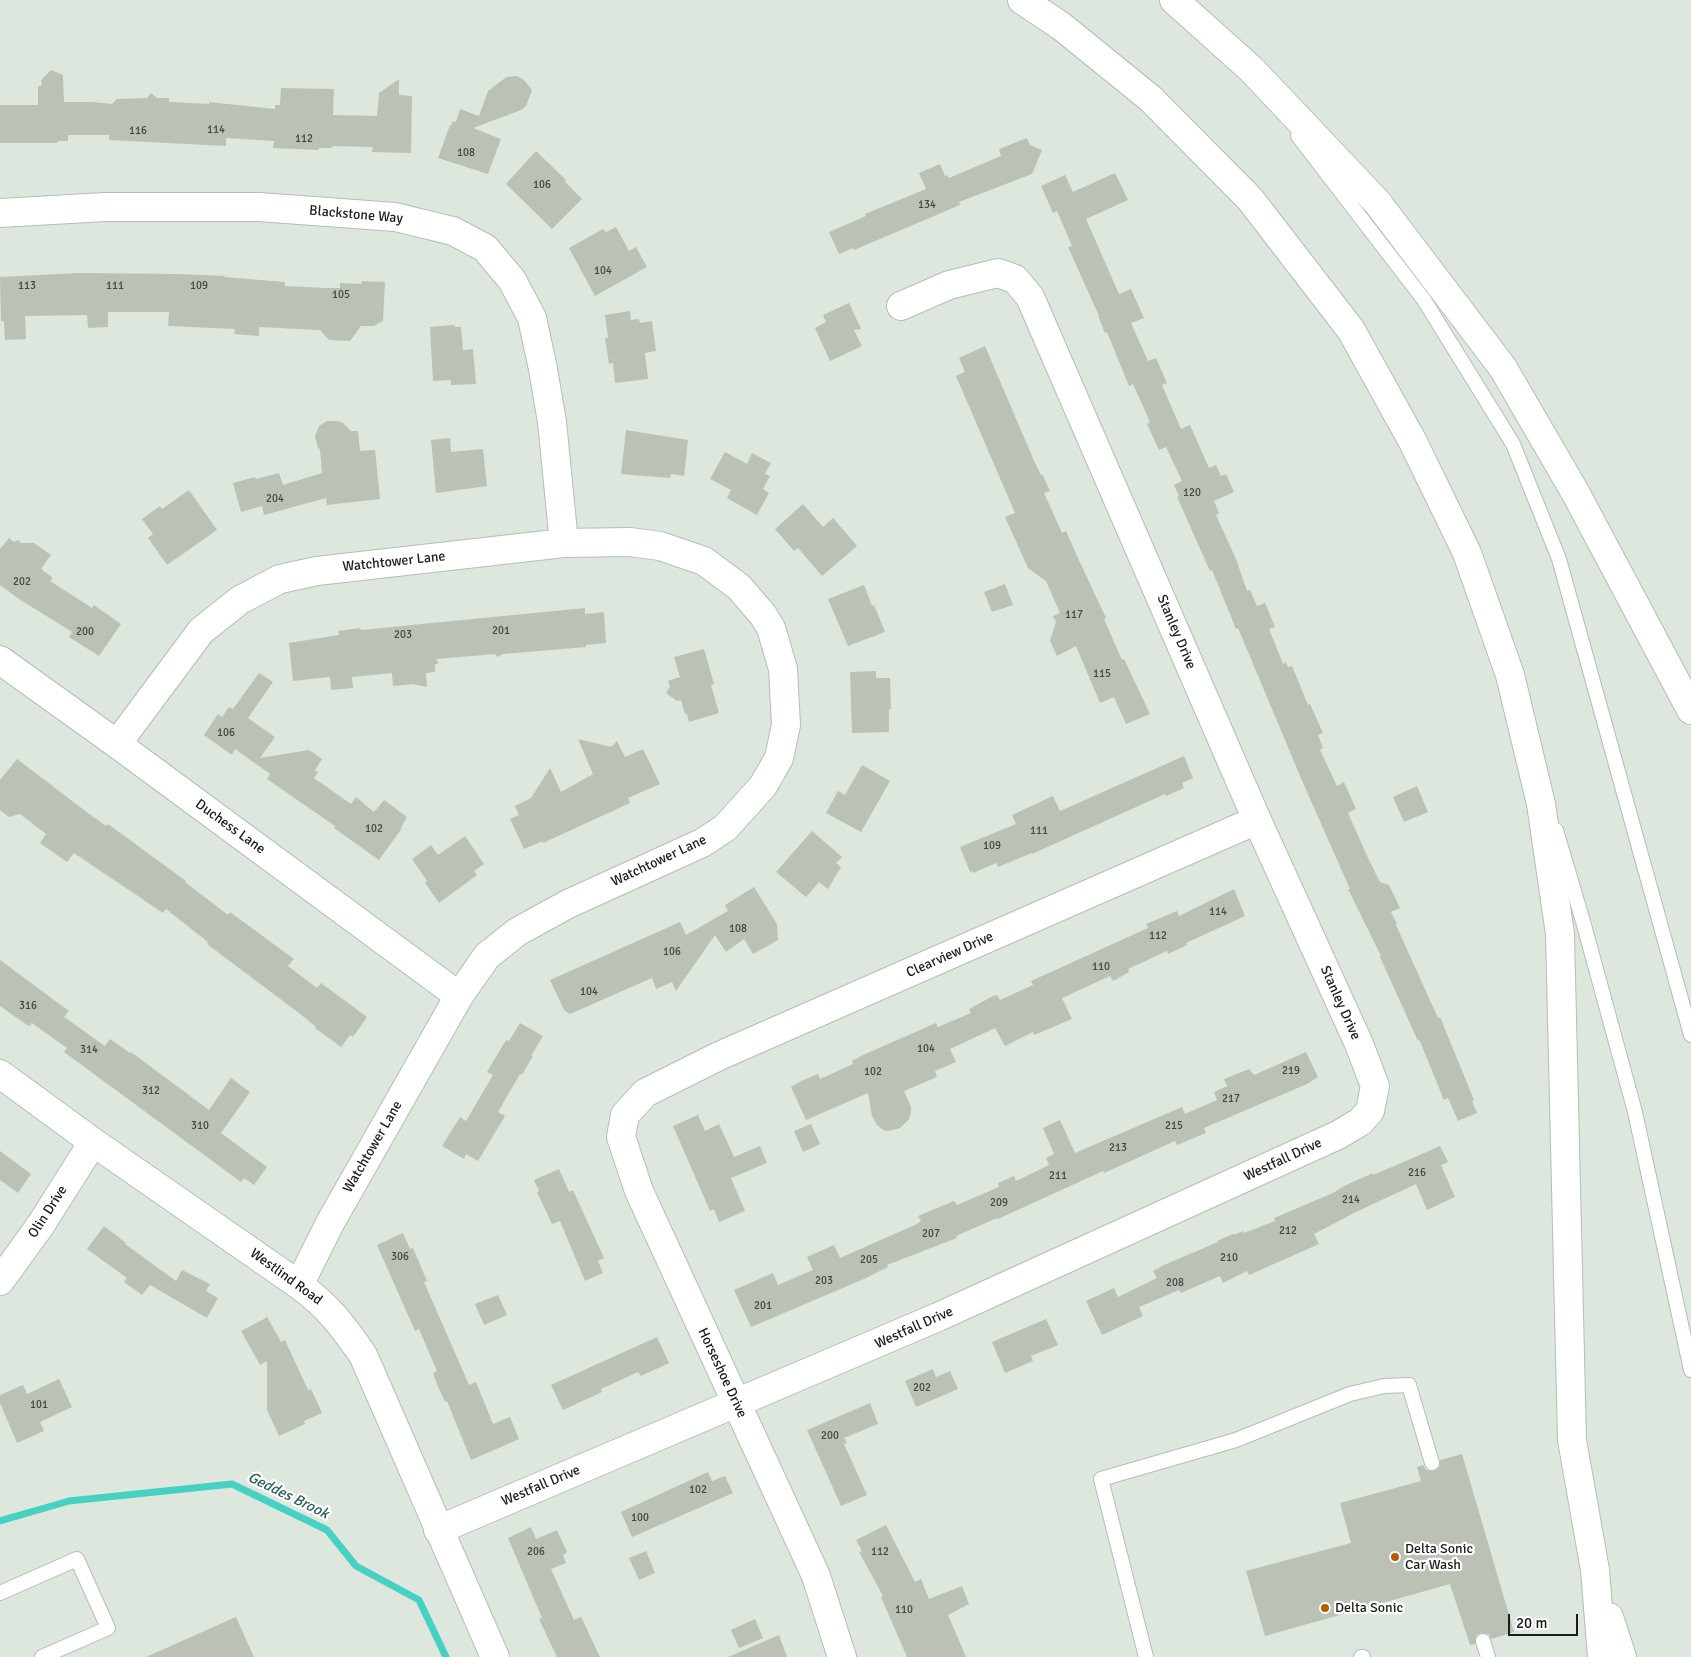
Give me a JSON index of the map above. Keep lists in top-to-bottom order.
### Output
{
  "streets": {
    "main road": [
      "Blackstone Way",
      "Watchtower Lane",
      "Stanley Drive",
      "Duchess Lane",
      "Clearview Drive",
      "Westfall Drive",
      "Olin Drive",
      "Westlind Road",
      "Horseshoe Drive"
    ]
  },
  "crossings": [
    ["Blackstone Way", "Watchtower Lane"],
    ["Watchtower Lane", "Duchess Lane"],
    ["Watchtower Lane", "Westlind Road"],
    ["Stanley Drive", "Clearview Drive"],
    ["Stanley Drive", "Westfall Drive"],
    ["Clearview Drive", "Horseshoe Drive"],
    ["Westfall Drive", "Westlind Road"],
    ["Westfall Drive", "Horseshoe Drive"],
    ["Olin Drive", "Westlind Road"]
  ],
  "water": ["Geddes Brook"],
  "places": ["Delta Sonic Car Wash", "Delta Sonic"],
  "house_numbers": [
    "114",
    "116",
    "112",
    "108",
    "106",
    "134",
    "104",
    "113",
    "111",
    "109",
    "105",
    "120",
    "204",
    "202",
    "117",
    "201",
    "200",
    "203",
    "115",
    "106",
    "102",
    "111",
    "109",
    "114",
    "108",
    "112",
    "106",
    "110",
    "104",
    "316",
    "104",
    "314",
    "219",
    "102",
    "312",
    "217",
    "310",
    "215",
    "213",
    "216",
    "211",
    "214",
    "209",
    "212",
    "207",
    "306",
    "210",
    "205",
    "203",
    "208",
    "201",
    "202",
    "101",
    "200",
    "102",
    "100",
    "206",
    "112",
    "110"
  ],
  "scale_bar": "20 m"
}
